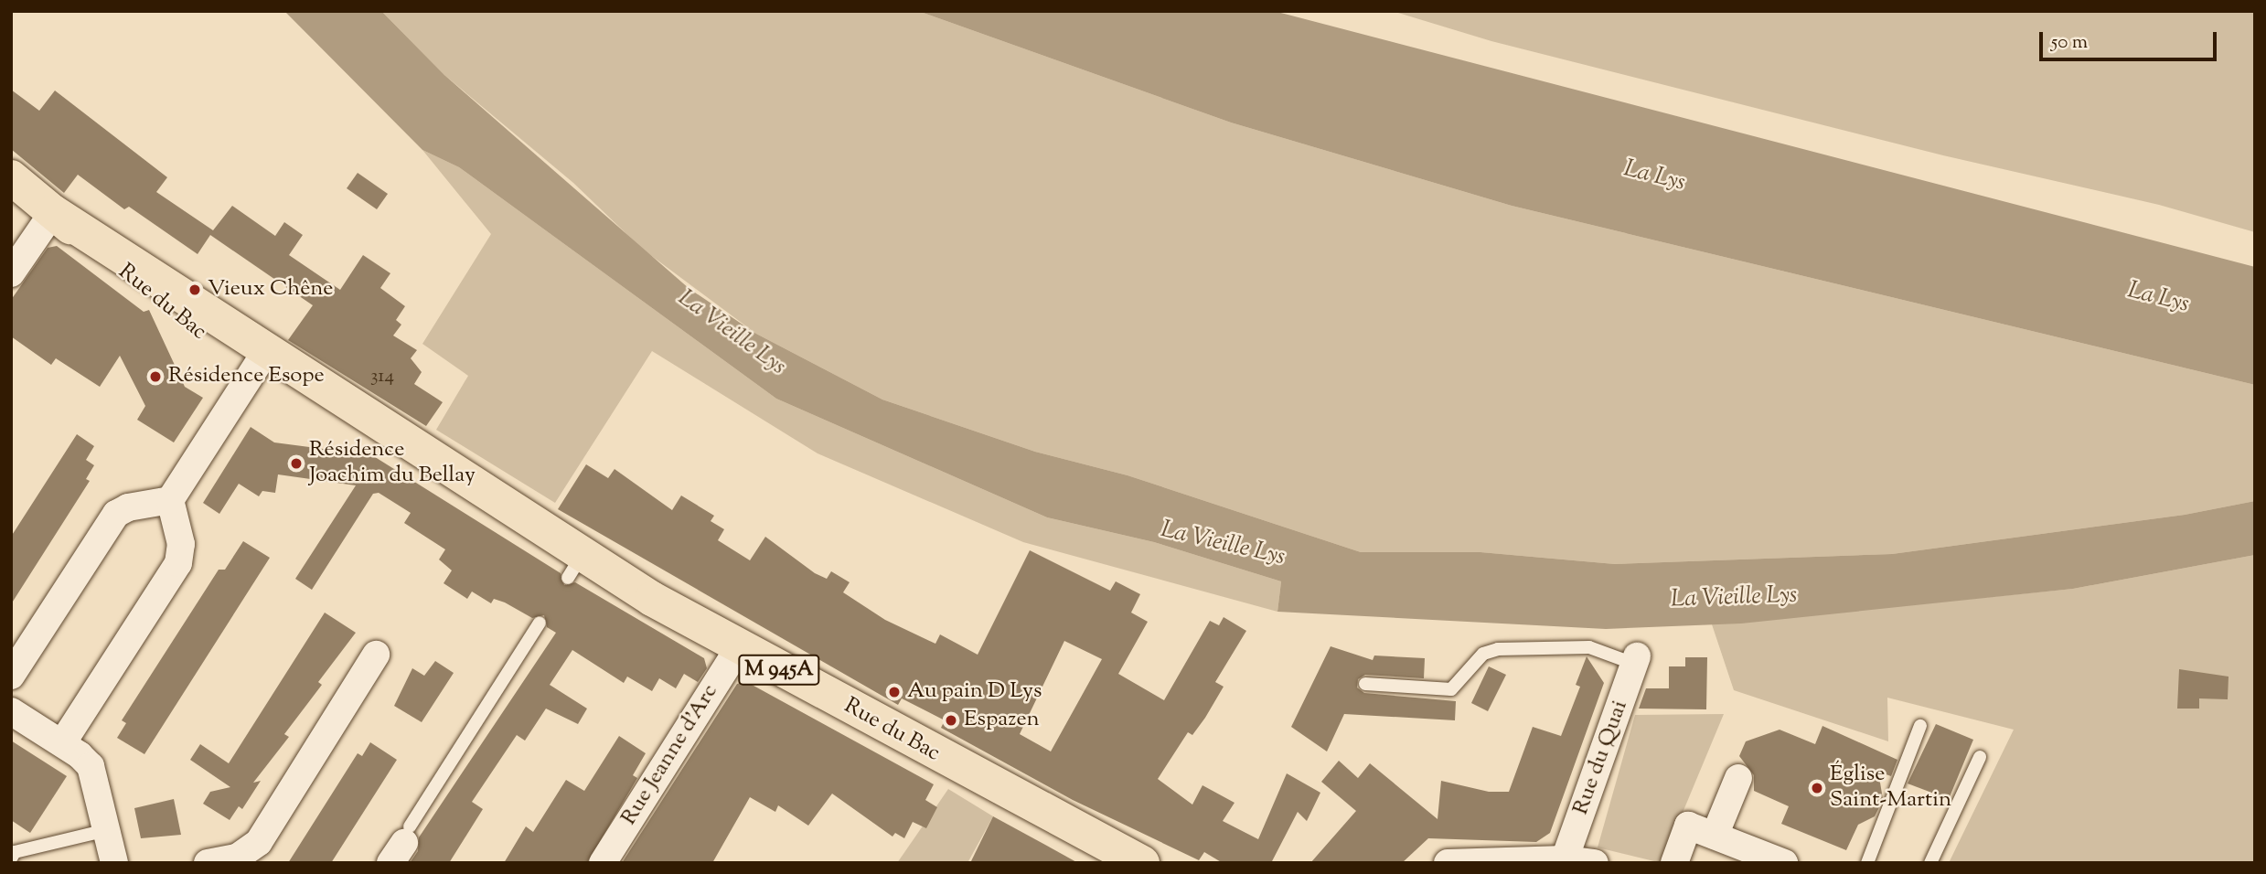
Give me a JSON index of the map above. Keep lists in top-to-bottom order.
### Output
{
  "streets": {
    "main road": ["Rue du Bac", "M 945A"],
    "street": ["Rue Jeanne d'Arc", "Rue du Quai"]
  },
  "crossings": [
    ["Rue du Bac", "Rue Jeanne d'Arc"]
  ],
  "water": ["La Lys", "La Vieille Lys"],
  "places": [
    "Vieux Chêne",
    "Résidence Esope",
    "Résidence Joachim du Bellay",
    "Au pain D Lys",
    "Espazen",
    "Église Saint-Martin"
  ],
  "house_numbers": ["314"],
  "scale_bar": "50 m"
}
